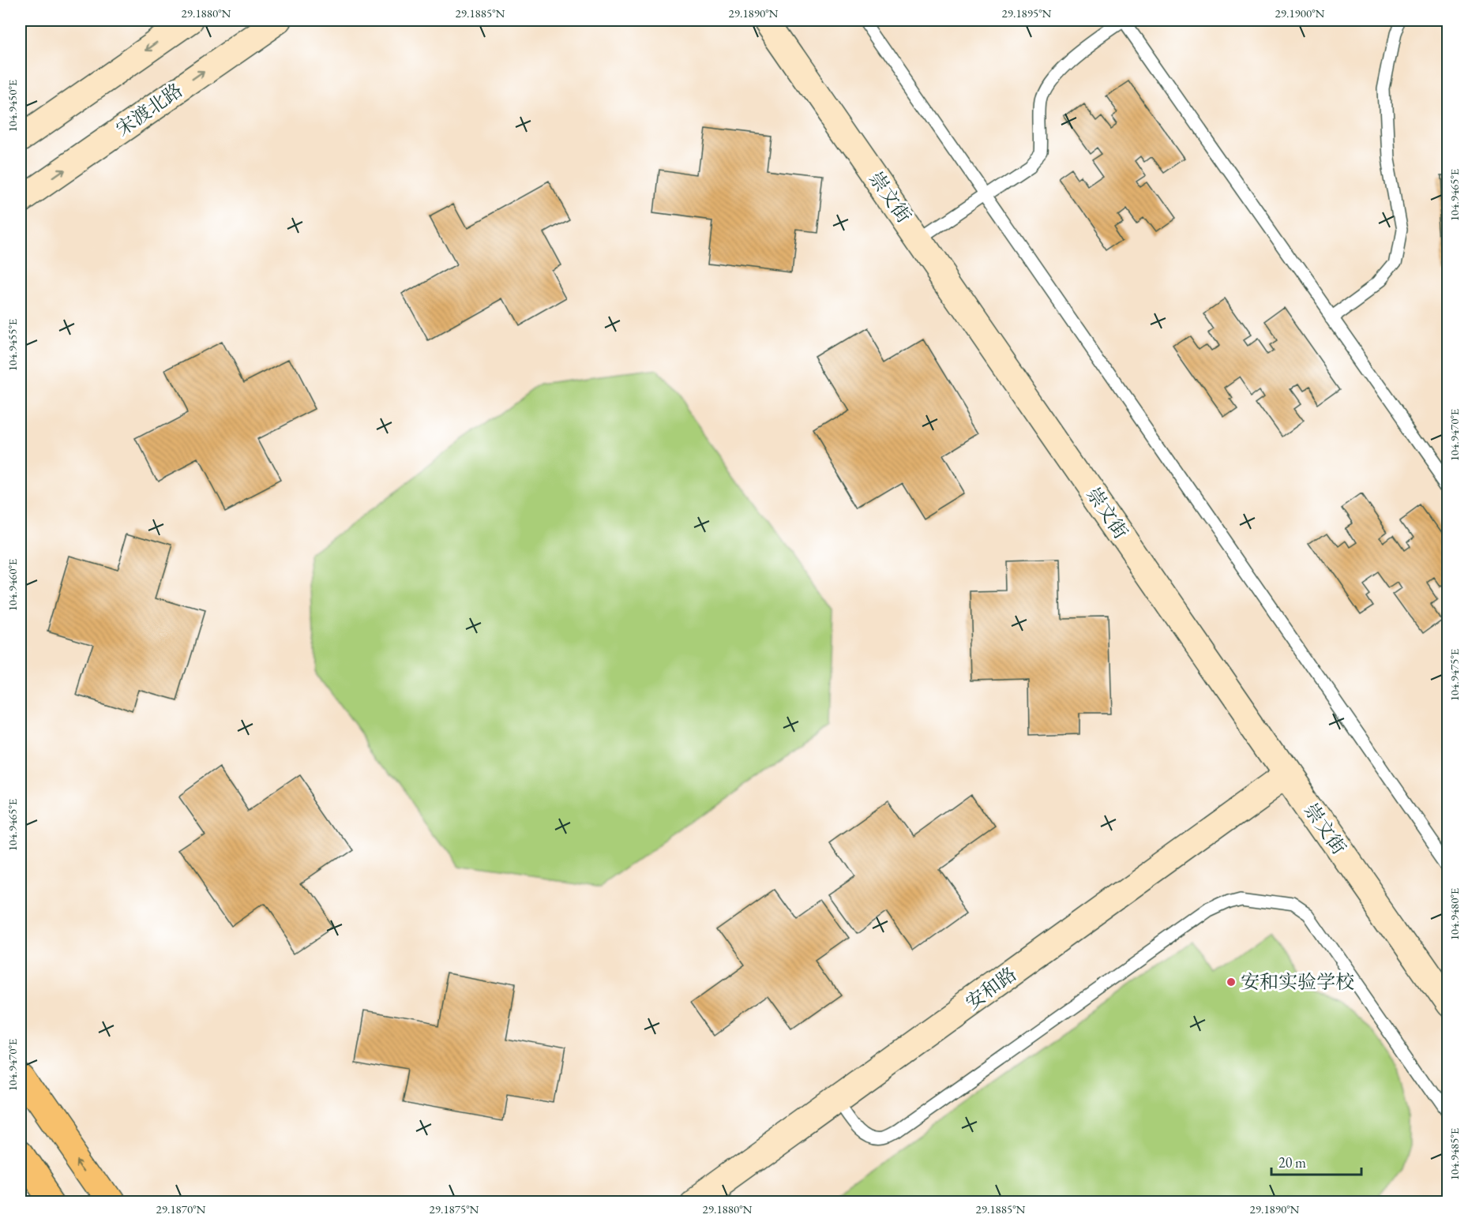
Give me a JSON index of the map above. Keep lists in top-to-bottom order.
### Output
{
  "streets": {
    "street": ["宋渡北路", "崇文街", "安和路"]
  },
  "crossings": [
    ["崇文街", "安和路"]
  ],
  "places": ["安和实验学校"],
  "scale_bar": "20 m",
  "coordinates": [
    "29.1880°N",
    "29.1885°N",
    "29.1890°N",
    "29.1895°N",
    "29.1900°N",
    "104.9450°E",
    "104.9465°E",
    "104.9455°E",
    "104.9470°E",
    "104.9460°E",
    "104.9475°E",
    "104.9480°E",
    "104.9485°E",
    "29.1870°N",
    "29.1875°N"
  ]
}
